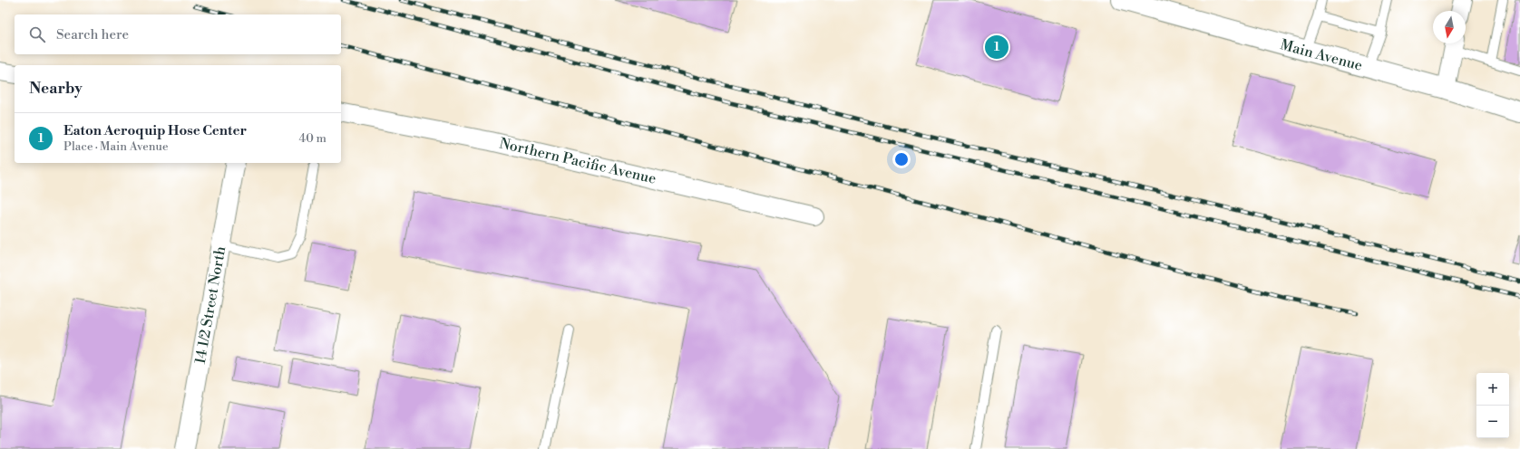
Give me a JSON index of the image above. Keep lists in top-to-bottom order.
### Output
{
  "streets": {
    "main road": ["Main Avenue"],
    "street": ["Northern Pacific Avenue", "14 1/2 Street North"]
  },
  "north": "bottom",
  "page": {
    "search": "Search here",
    "pins": "1",
    "heading": "Nearby",
    "list": [
      {
        "mark": "1",
        "name": "Eaton Aeroquip Hose Center",
        "note": "Place · Main Avenue",
        "value": "40 m"
      }
    ],
    "map_buttons": ["+", "−"]
  }
}
